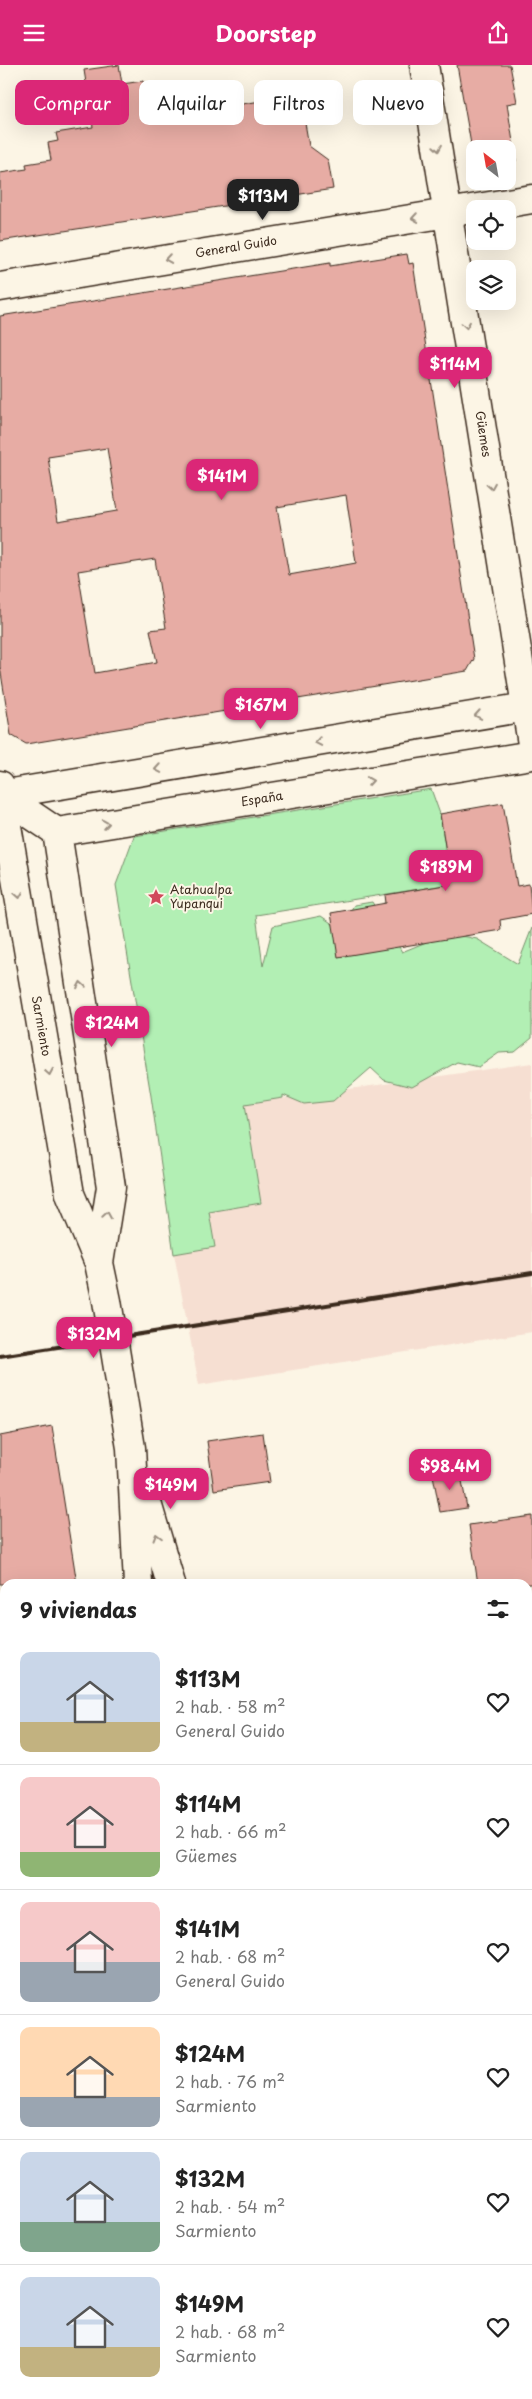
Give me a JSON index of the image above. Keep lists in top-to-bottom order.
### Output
{
  "streets": {
    "street": [
      "General Guido",
      "Güemes",
      "España",
      "Sarmiento"
    ]
  },
  "crossings": [
    ["General Guido", "Güemes"],
    ["España", "Sarmiento"]
  ],
  "one_way": ["General Guido", "Güemes"],
  "places": {
    "place": ["Atahualpa Yupanqui"]
  },
  "north": "top left",
  "page": {
    "header": "Doorstep",
    "chip": [
      "Comprar",
      "Alquilar",
      "Filtros",
      "Nuevo"
    ],
    "price": [
      "$113M",
      "$114M",
      "$141M",
      "$167M",
      "$189M",
      "$124M",
      "$132M",
      "$98.4M",
      "$149M"
    ],
    "heading": "9 viviendas",
    "list": [
      {
        "name": "$113M",
        "note": "2 hab. · 58 m² · General Guido"
      },
      {
        "name": "$114M",
        "note": "2 hab. · 66 m² · Güemes"
      },
      {
        "name": "$141M",
        "note": "2 hab. · 68 m² · General Guido"
      },
      {
        "name": "$124M",
        "note": "2 hab. · 76 m² · Sarmiento"
      },
      {
        "name": "$132M",
        "note": "2 hab. · 54 m² · Sarmiento"
      },
      {
        "name": "$149M",
        "note": "2 hab. · 68 m² · Sarmiento"
      }
    ]
  }
}
